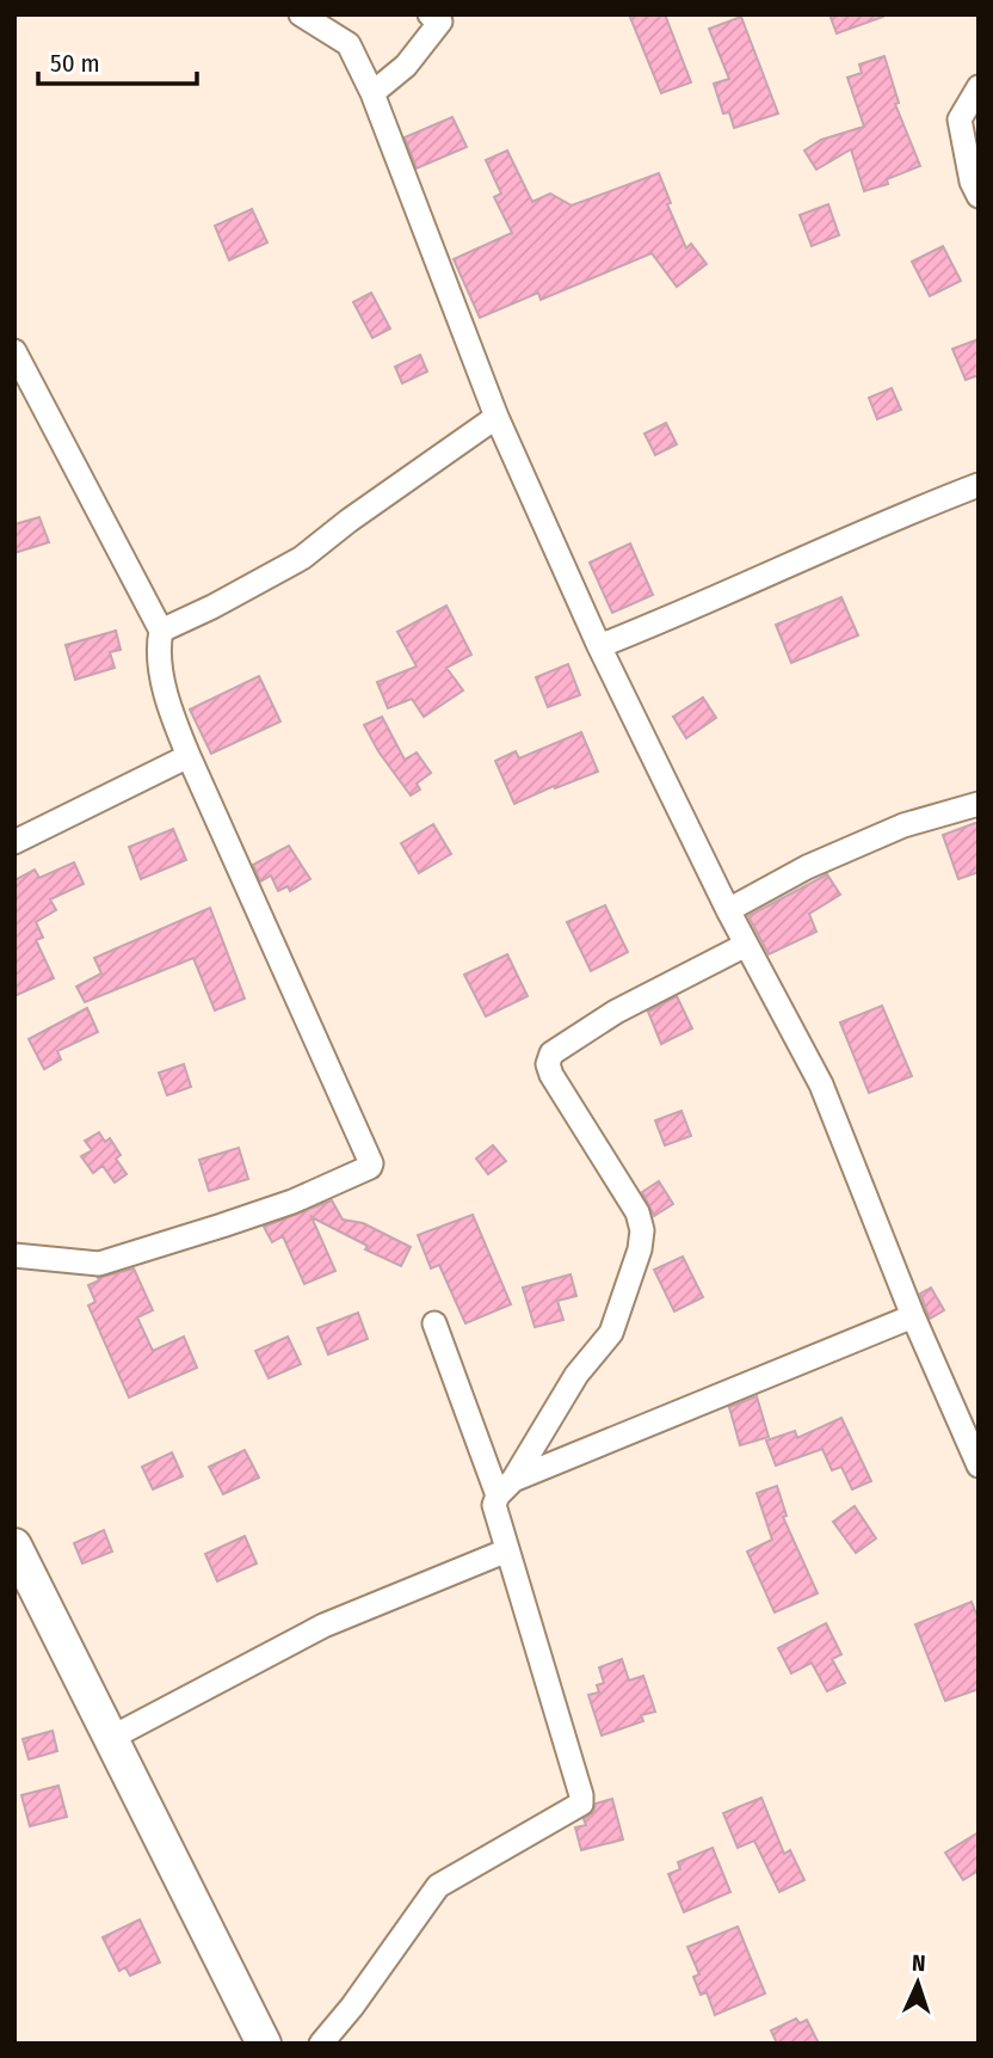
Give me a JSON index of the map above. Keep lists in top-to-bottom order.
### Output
{
  "scale_bar": "50 m",
  "north": "top"
}
